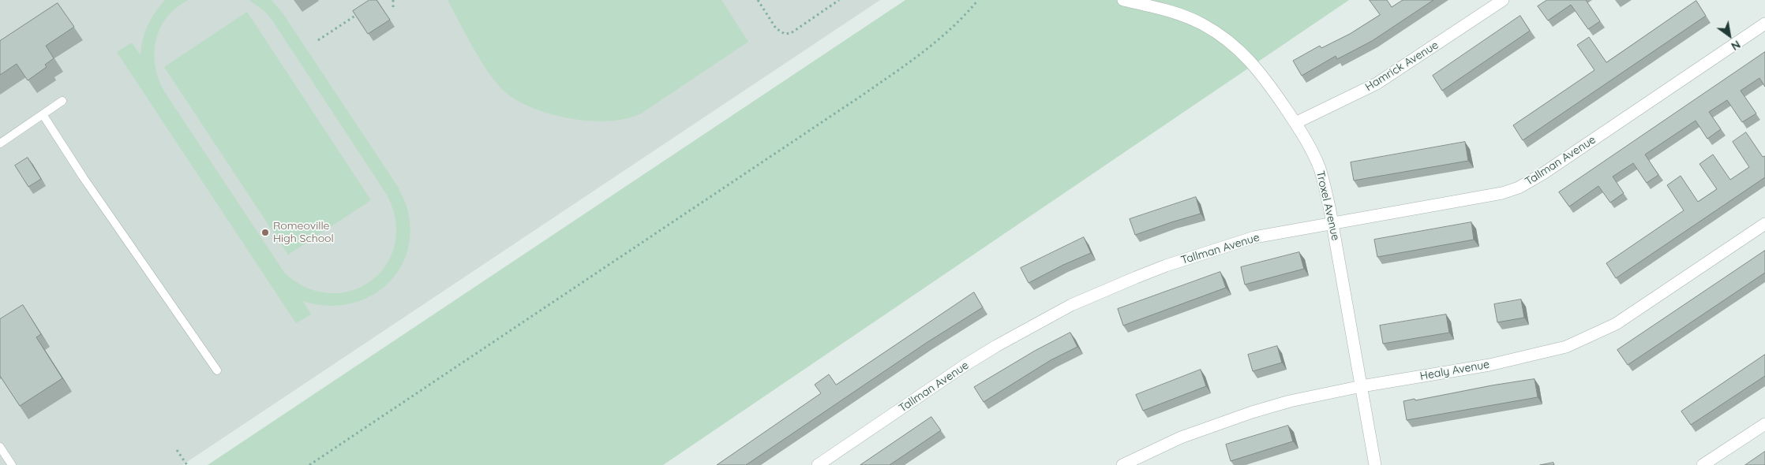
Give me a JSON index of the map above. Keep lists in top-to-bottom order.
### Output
{
  "streets": {
    "street": [
      "Hamrick Avenue",
      "Tallman Avenue",
      "Troxel Avenue",
      "Healy Avenue"
    ]
  },
  "crossings": [
    ["Hamrick Avenue", "Troxel Avenue"],
    ["Tallman Avenue", "Troxel Avenue"],
    ["Troxel Avenue", "Healy Avenue"]
  ],
  "places": ["Romeoville High School"],
  "north": "bottom right"
}
